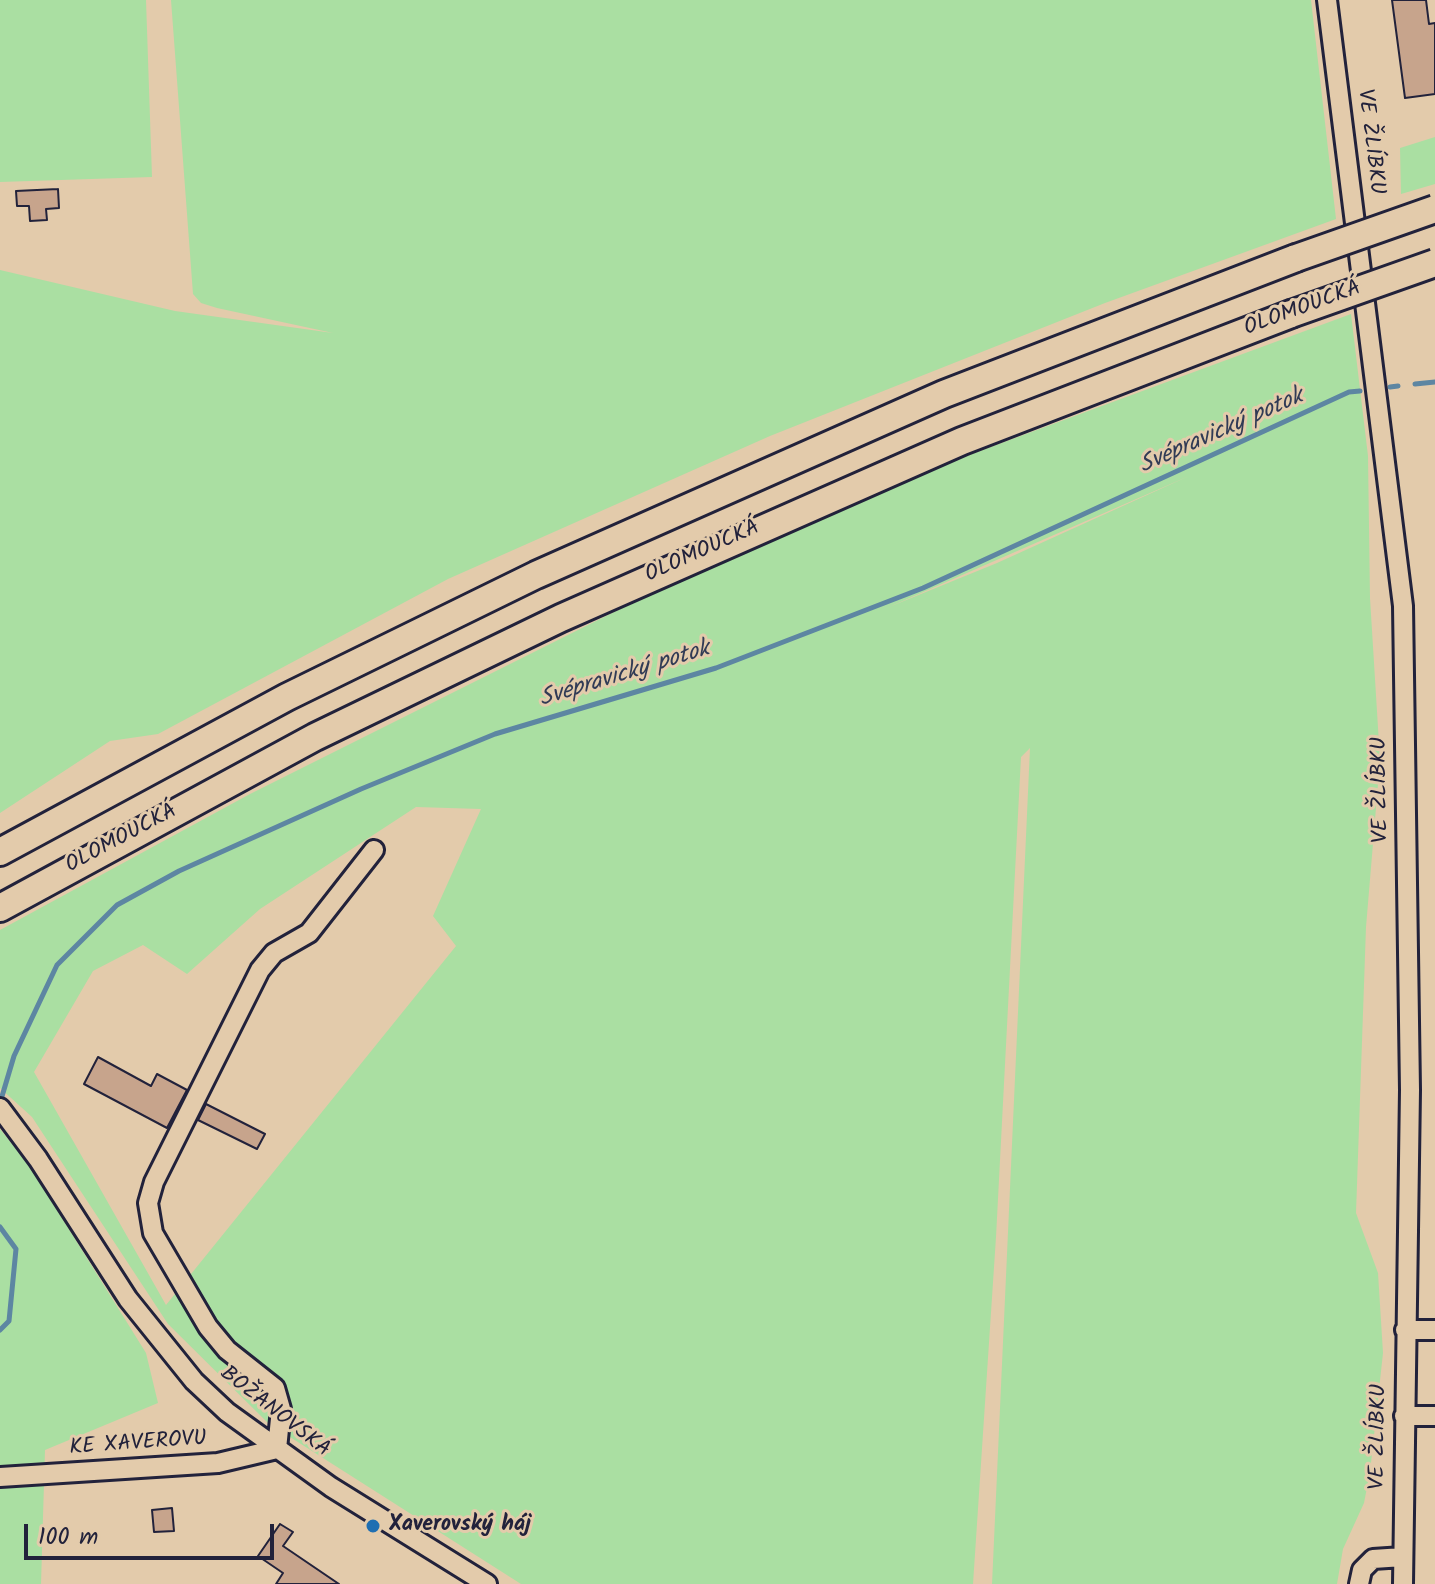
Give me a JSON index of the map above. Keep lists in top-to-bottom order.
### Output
{
  "streets": {
    "highway": ["OLOMOUCKÁ"],
    "street": ["VE ŽLÍBKU", "BOŽANOVSKÁ", "KE XAVEROVU"]
  },
  "crossings": [
    ["BOŽANOVSKÁ", "KE XAVEROVU"]
  ],
  "water": ["Svépravický potok"],
  "places": ["Xaverovský háj"],
  "scale_bar": "100 m"
}
